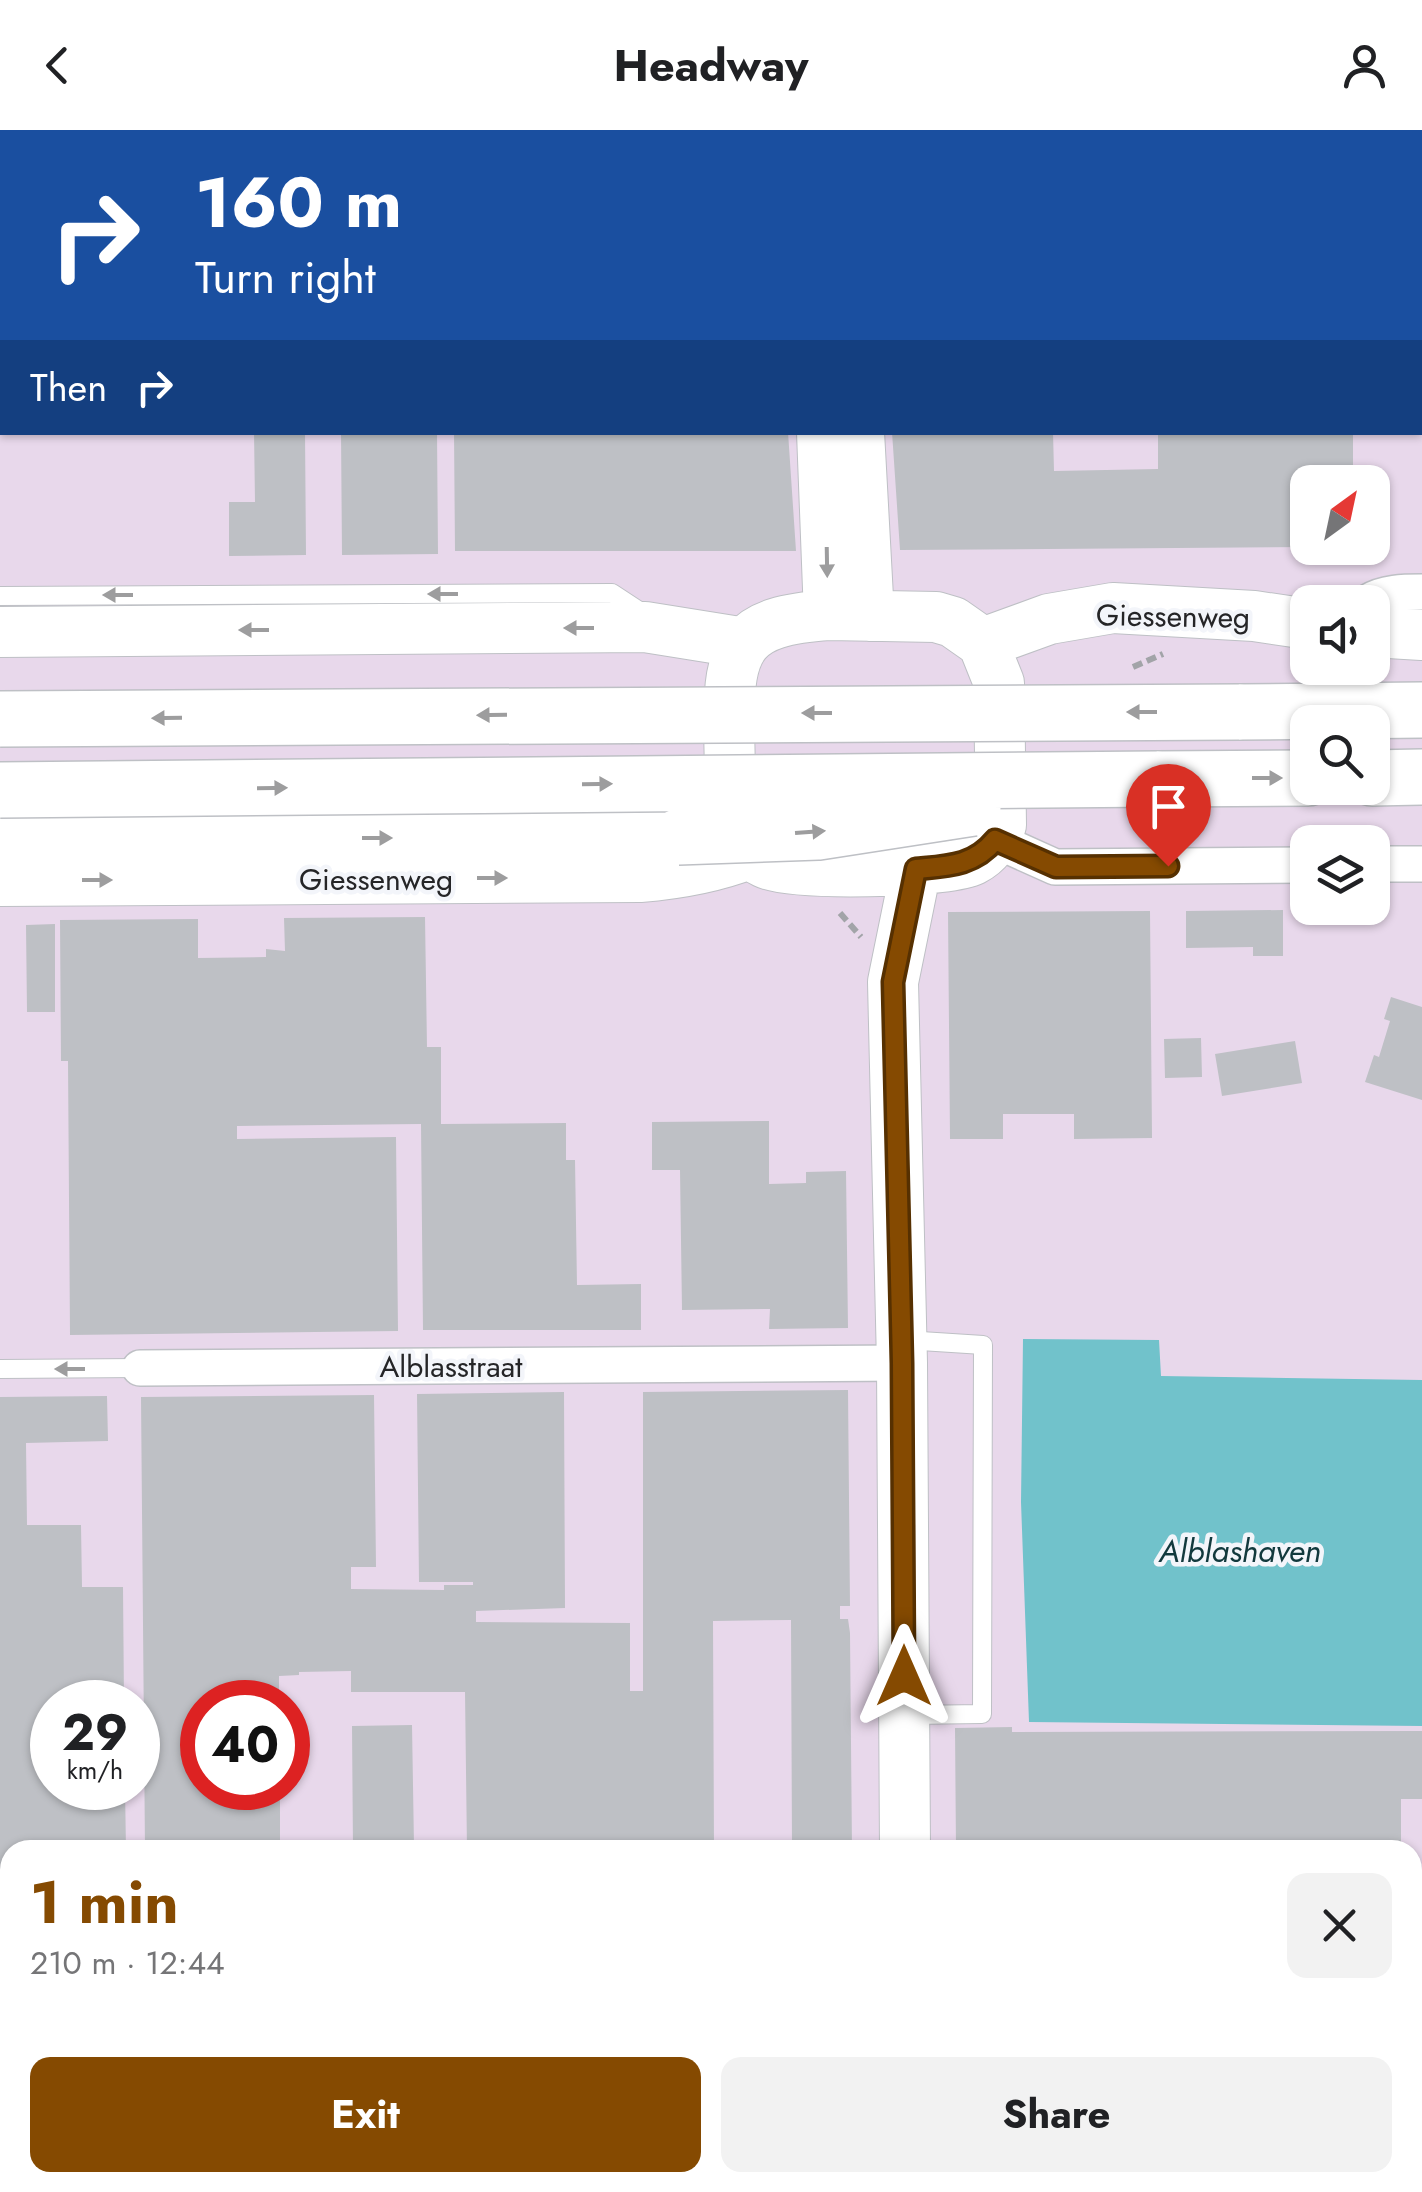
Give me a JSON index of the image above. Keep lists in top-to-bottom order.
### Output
{
  "streets": {
    "street": ["Giessenweg", "Alblasstraat"]
  },
  "water": ["Alblashaven"],
  "north": "top right",
  "page": {
    "header": "Headway",
    "turn": ["160 m", "Turn right"],
    "then": "Then",
    "speed": "29 km/h",
    "limit": "40",
    "heading": ["1 min", "210 m · 12:44"],
    "buttons": ["Exit", "Share"]
  }
}
